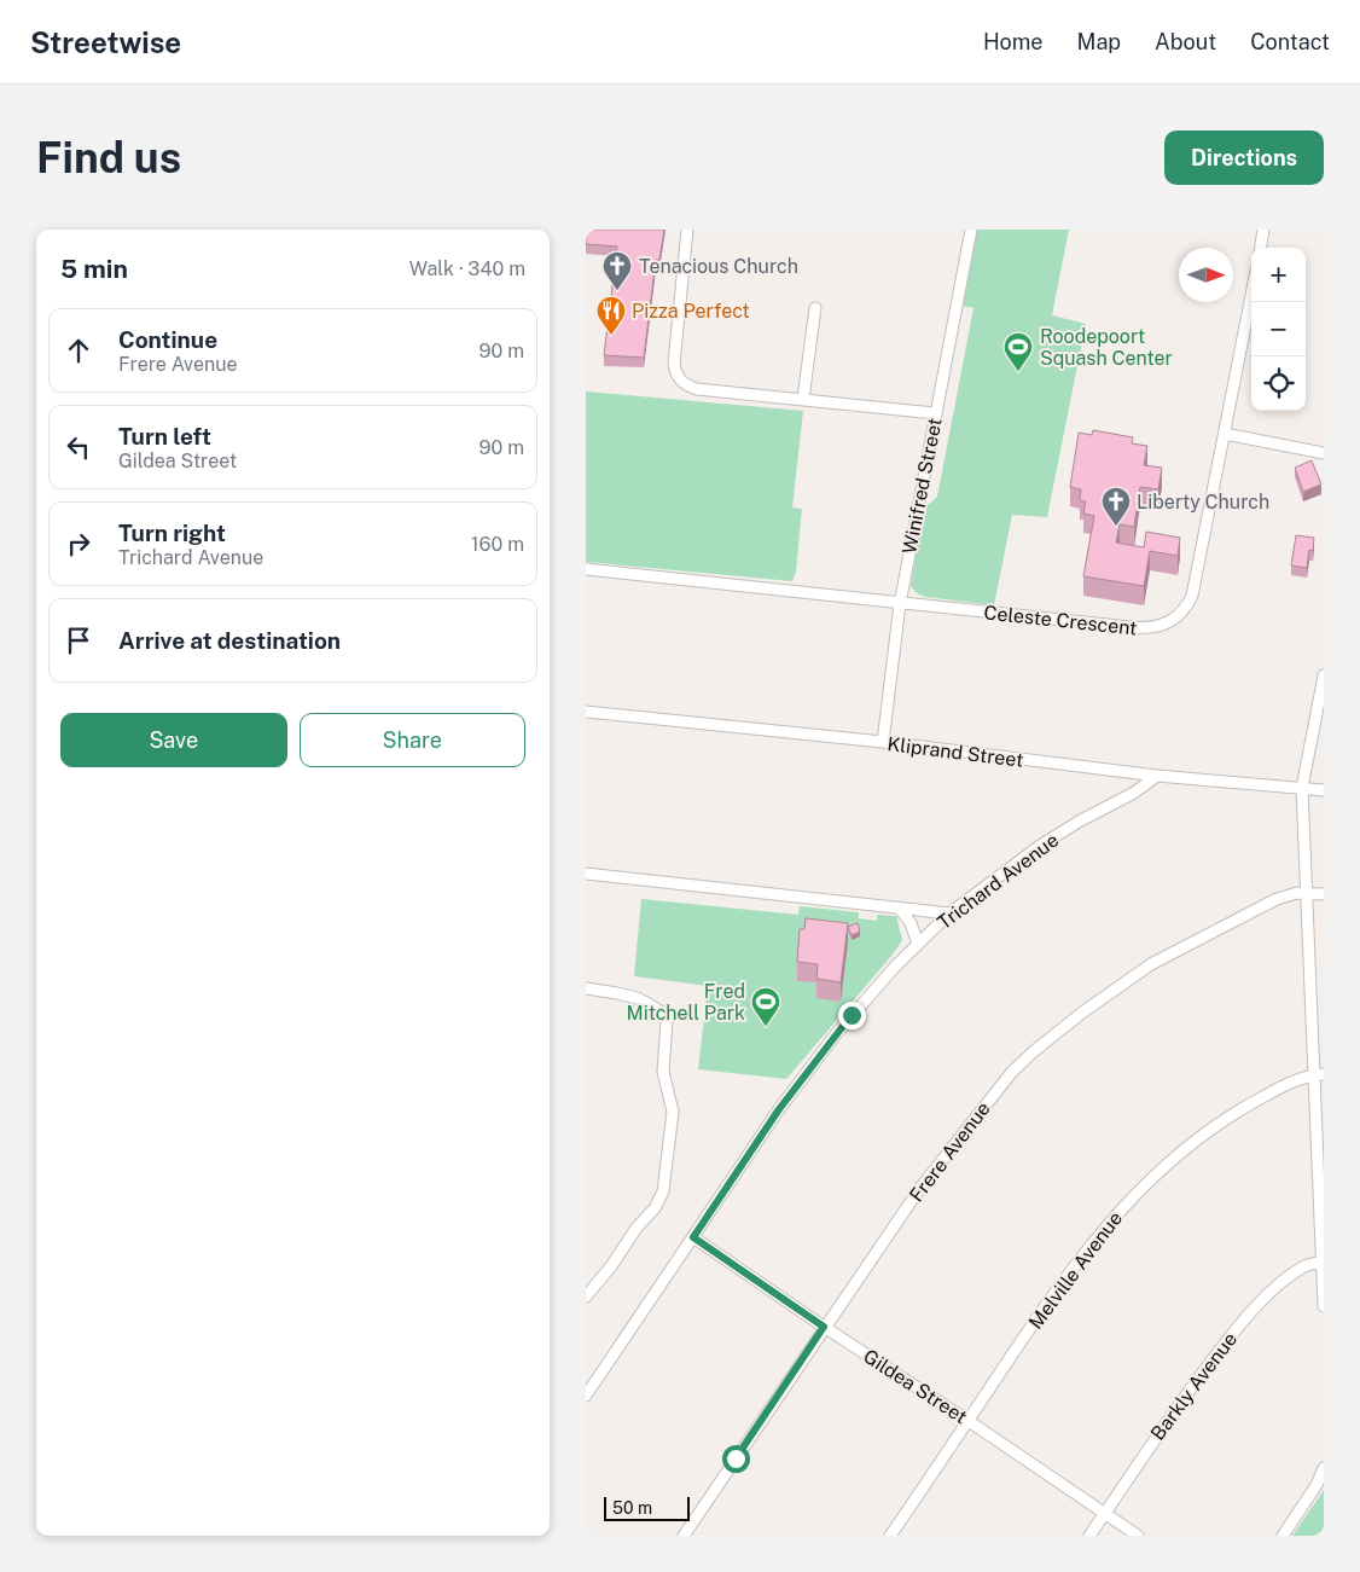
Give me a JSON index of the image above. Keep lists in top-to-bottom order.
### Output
{
  "streets": {
    "street": [
      "Winifred Street",
      "Celeste Crescent",
      "Kliprand Street",
      "Trichard Avenue",
      "Frere Avenue",
      "Melville Avenue",
      "Gildea Street",
      "Barkly Avenue"
    ]
  },
  "crossings": [
    ["Winifred Street", "Celeste Crescent"],
    ["Winifred Street", "Kliprand Street"],
    ["Kliprand Street", "Trichard Avenue"],
    ["Trichard Avenue", "Gildea Street"],
    ["Frere Avenue", "Gildea Street"],
    ["Melville Avenue", "Gildea Street"],
    ["Gildea Street", "Barkly Avenue"]
  ],
  "places": {
    "church": ["Tenacious Church", "Liberty Church"],
    "restaurant": ["Pizza Perfect"],
    "sports": ["Roodepoort Squash Center", "Fred Mitchell Park"]
  },
  "scale_bar": "50 m",
  "north": "right",
  "page": {
    "header": "Streetwise",
    "nav": [
      "Home",
      "Map",
      "About",
      "Contact"
    ],
    "buttons": [
      "Directions",
      ["Save", "Share"]
    ],
    "title": "Find us",
    "heading": ["5 min", "Walk · 340 m"],
    "map_buttons": ["+", "−"],
    "list": [
      ["Continue", "Frere Avenue", "90 m"],
      ["Turn left", "Gildea Street", "90 m"],
      ["Turn right", "Trichard Avenue", "160 m"],
      "Arrive at destination"
    ],
    "scale": "50 m"
  }
}
